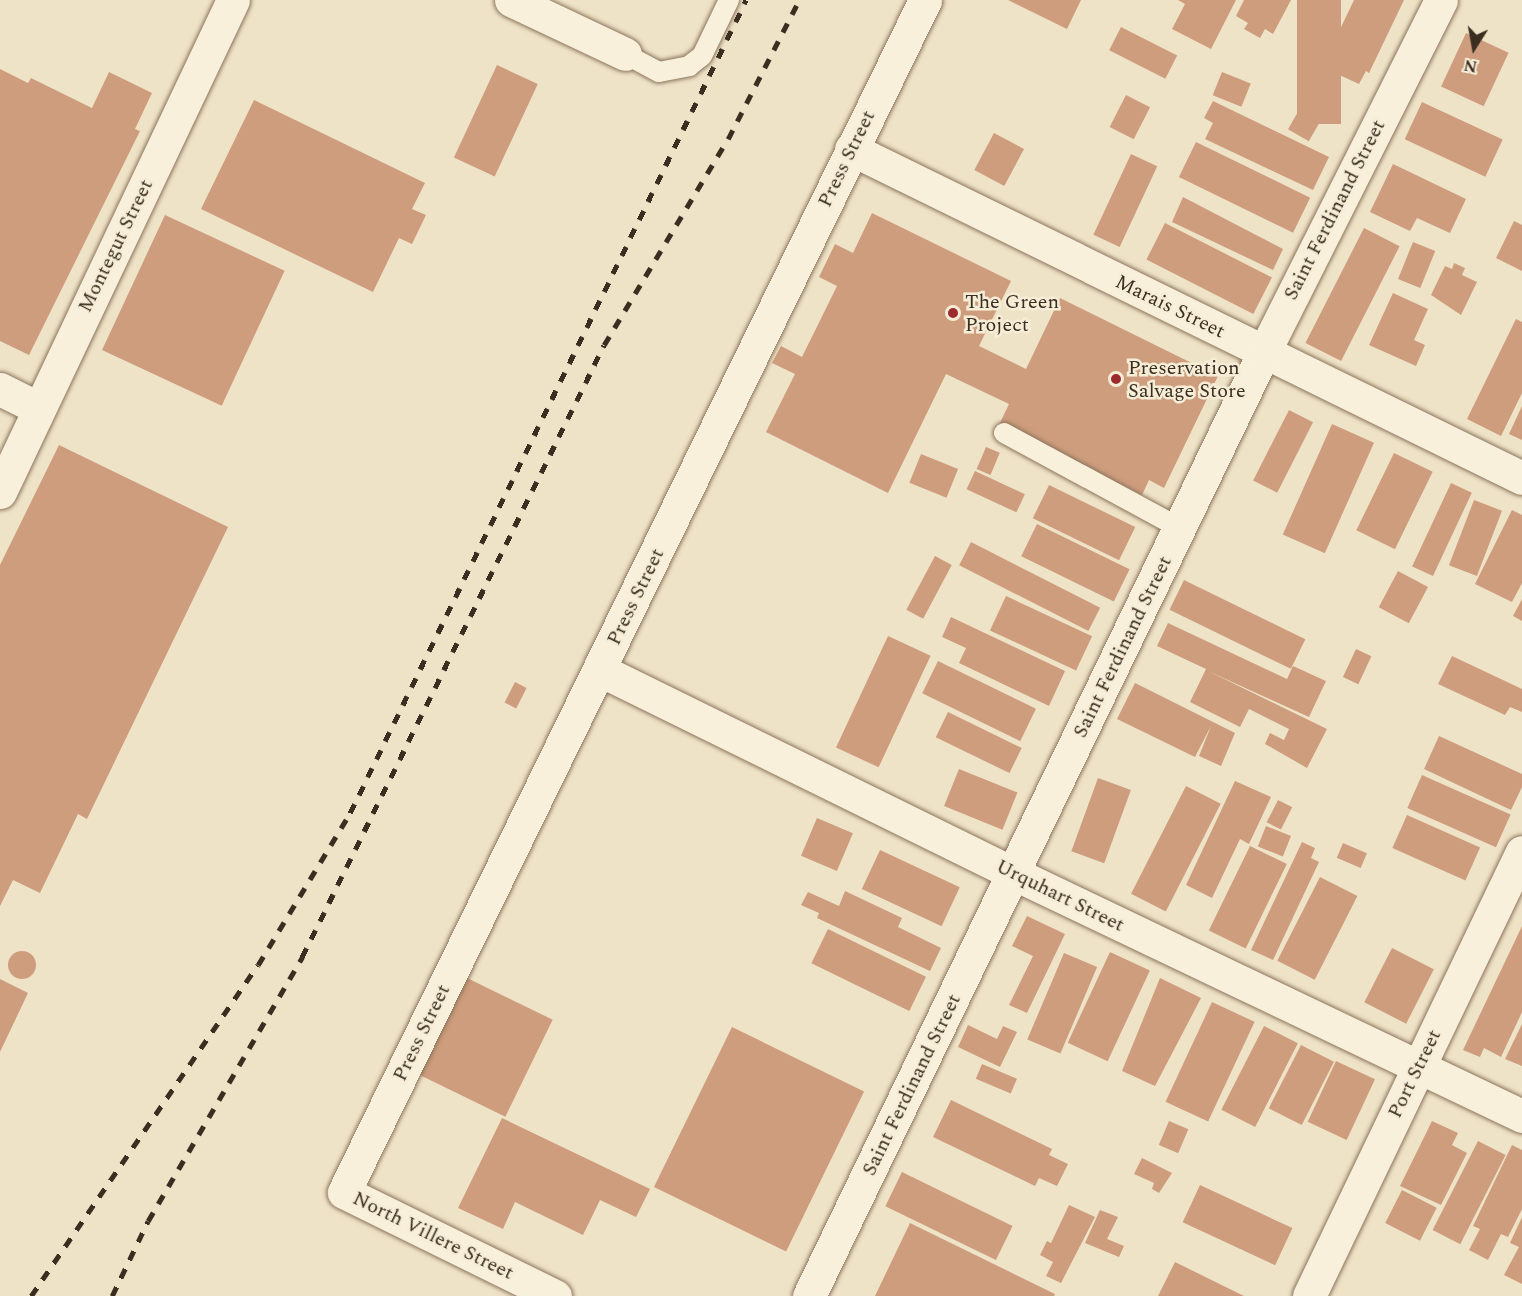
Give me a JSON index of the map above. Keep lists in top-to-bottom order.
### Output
{
  "streets": {
    "street": [
      "Press Street",
      "Saint Ferdinand Street",
      "Montegut Street",
      "Marais Street",
      "Urquhart Street",
      "Port Street",
      "North Villere Street"
    ]
  },
  "crossings": [
    ["Press Street", "Marais Street"],
    ["Press Street", "Urquhart Street"],
    ["Press Street", "North Villere Street"],
    ["Saint Ferdinand Street", "Marais Street"],
    ["Saint Ferdinand Street", "Urquhart Street"],
    ["Urquhart Street", "Port Street"]
  ],
  "places": ["The Green Project", "Preservation Salvage Store"],
  "north": "bottom"
}
